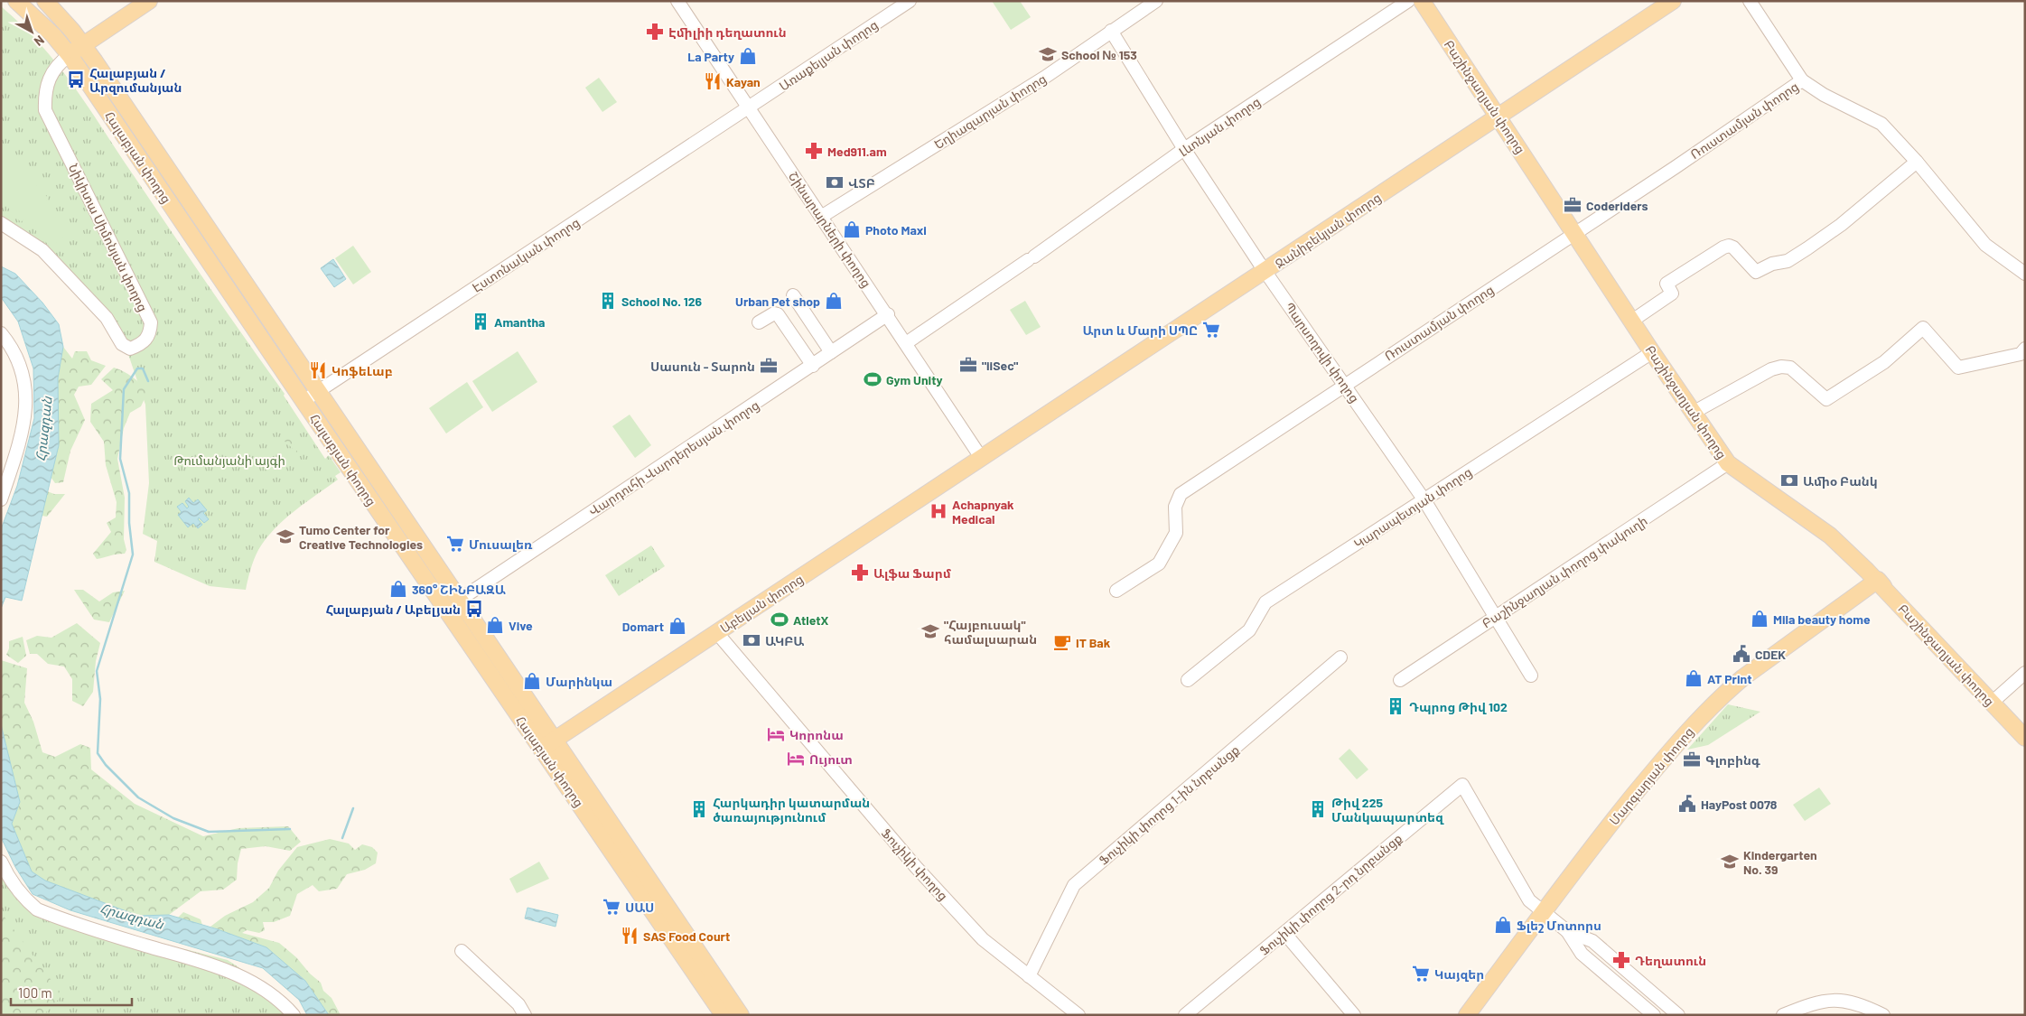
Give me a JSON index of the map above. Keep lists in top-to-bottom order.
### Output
{
  "streets": {
    "main road": [
      "Բաշինջաղյան փողոց",
      "Հալաբյան փողոց",
      "Ջանիբեկյան փողոց",
      "Աբելյան փողոց",
      "Մարգարյան փողոց"
    ],
    "street": [
      "Առաքելյան փողոց",
      "Եղիազարյան փողոց",
      "Ռուստամյան փողոց",
      "Լևոնյան փողոց",
      "Շինարարների փողոց",
      "Նիկիտա Սիմոնյան փողոց",
      "Էստոնական փողոց",
      "Պարսողովի փողոց",
      "Վարդուհի Վարդերեսյան փողոց",
      "Կարապետյան փողոց",
      "Բաշինջաղյան փողոց փակուղի",
      "Ֆուչիկի փողոց 1-ին նրբանցք",
      "Ֆուչիկի փողոց",
      "Ֆուչիկի փողոց 2-րդ նրբանցք"
    ]
  },
  "crossings": [
    ["Առաքելյան փողոց", "Շինարարների փողոց"],
    ["Առաքելյան փողոց", "Էստոնական փողոց"],
    ["Բաշինջաղյան փողոց", "Ռուստամյան փողոց"],
    ["Բաշինջաղյան փողոց", "Ջանիբեկյան փողոց"],
    ["Բաշինջաղյան փողոց", "Կարապետյան փողոց"],
    ["Բաշինջաղյան փողոց", "Բաշինջաղյան փողոց փակուղի"],
    ["Բաշինջաղյան փողոց", "Մարգարյան փողոց"],
    ["Եղիազարյան փողոց", "Շինարարների փողոց"],
    ["Եղիազարյան փողոց", "Պարսողովի փողոց"],
    ["Ռուստամյան փողոց", "Պարսողովի փողոց"],
    ["Լևոնյան փողոց", "Շինարարների փողոց"],
    ["Լևոնյան փողոց", "Պարսողովի փողոց"],
    ["Հալաբյան փողոց", "Նիկիտա Սիմոնյան փողոց"],
    ["Հալաբյան փողոց", "Էստոնական փողոց"],
    ["Հալաբյան փողոց", "Վարդուհի Վարդերեսյան փողոց"],
    ["Հալաբյան փողոց", "Աբելյան փողոց"],
    ["Շինարարների փողոց", "Ջանիբեկյան փողոց"],
    ["Շինարարների փողոց", "Էստոնական փողոց"],
    ["Շինարարների փողոց", "Վարդուհի Վարդերեսյան փողոց"],
    ["Շինարարների փողոց", "Աբելյան փողոց"],
    ["Ջանիբեկյան փողոց", "Պարսողովի փողոց"],
    ["Ջանիբեկյան փողոց", "Աբելյան փողոց"],
    ["Պարսողովի փողոց", "Կարապետյան փողոց"],
    ["Պարսողովի փողոց", "Բաշինջաղյան փողոց փակուղի"],
    ["Աբելյան փողոց", "Ֆուչիկի փողոց"],
    ["Մարգարյան փողոց", "Ֆուչիկի փողոց 2-րդ նրբանցք"],
    ["Ֆուչիկի փողոց 1-ին նրբանցք", "Ֆուչիկի փողոց"]
  ],
  "water": ["Հրազդան"],
  "parks": ["Թումանյանի այգի"],
  "places": {
    "pharmacy": [
      "Էմիլիի դեղատուն",
      "Med911.am",
      "Ալֆա Ֆարմ",
      "Դեղատուն"
    ],
    "school or university": [
      "School № 153",
      "Tumo Center for Creative Technologies",
      "\"Հայբուսակ\" համալսարան",
      "Kindergarten No. 39"
    ],
    "shop": [
      "La Party",
      "Photo Maxi",
      "Urban Pet shop",
      "360° ՇԻՆԲԱԶԱ",
      "Mila beauty home",
      "Vive",
      "Domart",
      "AT Print",
      "Մարինկա",
      "Ֆլեշ Մոտորս"
    ],
    "bus stop": ["Հալաբյան / Արզումանյան", "Հալաբյան / Աբելյան"],
    "restaurant": ["Kayan", "ԿոֆեԼաբ", "SAS Food Court"],
    "bank": ["ՎՏԲ", "Ամիօ Բանկ", "ԱԿԲԱ"],
    "office": [
      "Coderiders",
      "\"iiSec\"",
      "Սասուն - Տարոն",
      "Գլոբինգ"
    ],
    "building": [
      "School No. 126",
      "Amantha",
      "Դպրոց Թիվ 102",
      "Հարկադիր կատարման ծառայությունում",
      "Թիվ 225 Մանկապարտեզ"
    ],
    "supermarket": [
      "Արտ և Մարի ՍՊԸ",
      "Մուսալեռ",
      "ՍԱՍ",
      "Կայզեր"
    ],
    "sports": ["Gym Unity", "AtletX"],
    "hospital": ["Achapnyak Medical"],
    "cafe": ["IT Bak"],
    "public building": ["CDEK", "HayPost 0078"],
    "hotel": ["Կորոնա", "Ույուտ"]
  },
  "scale_bar": "100 m",
  "north": "bottom right"
}
